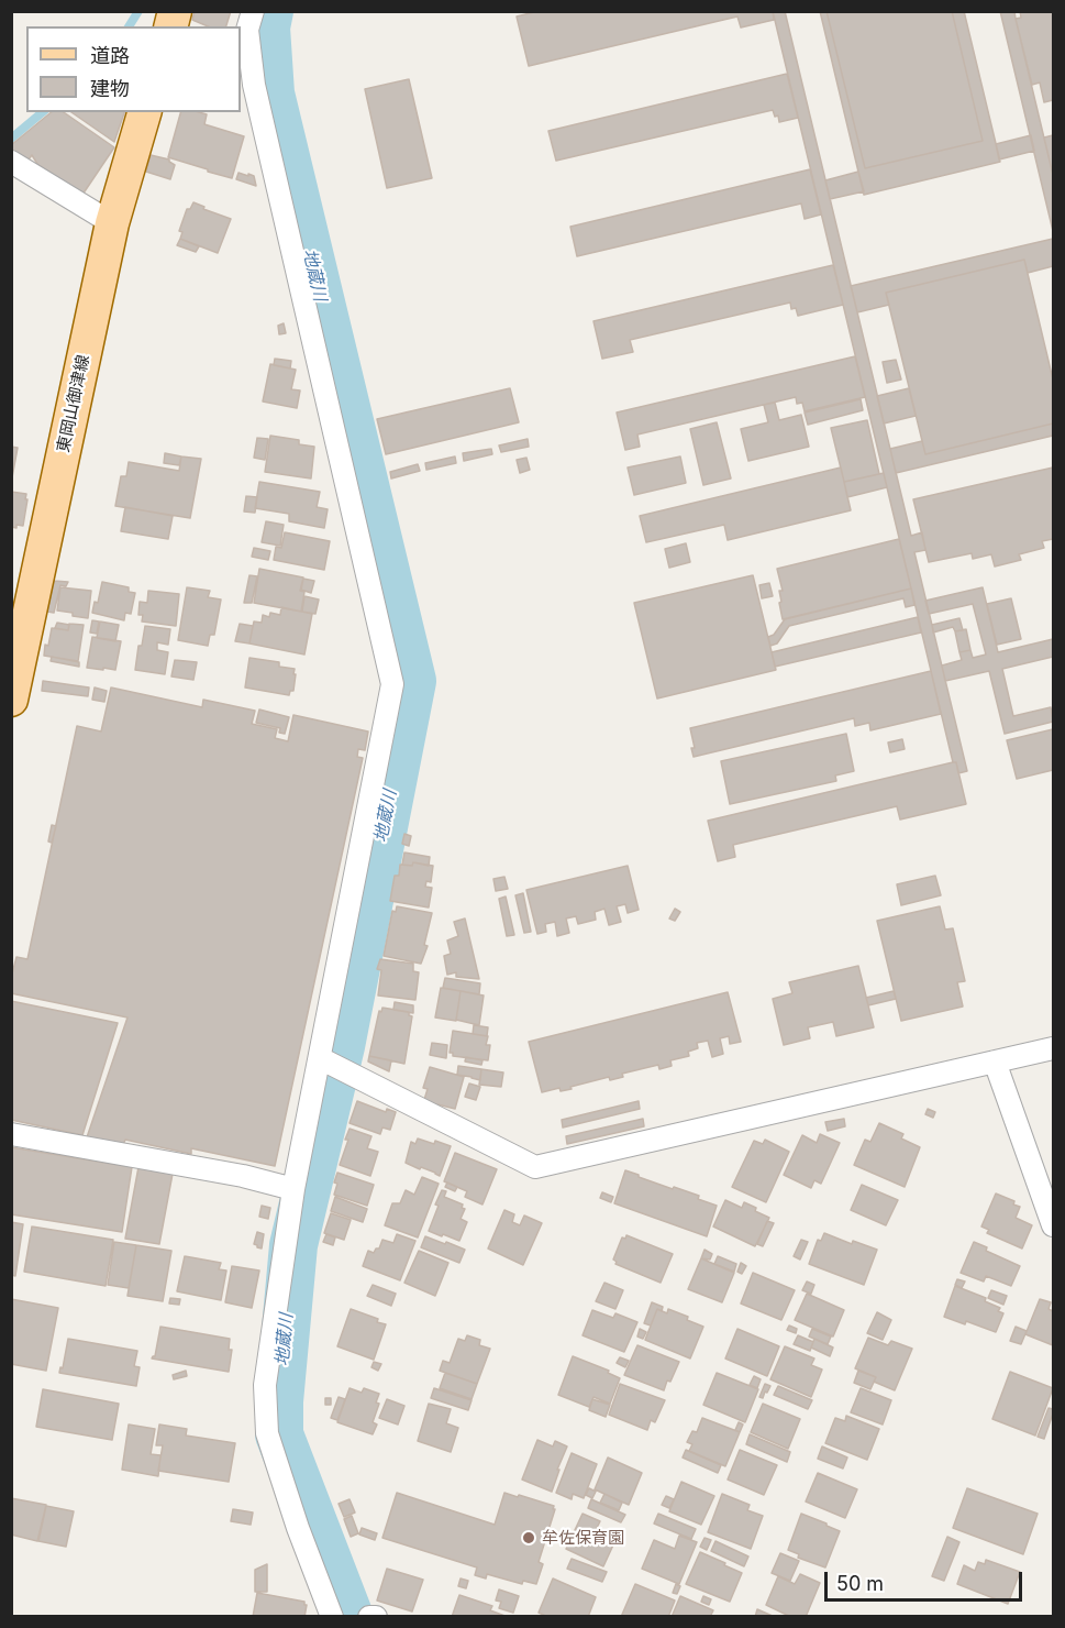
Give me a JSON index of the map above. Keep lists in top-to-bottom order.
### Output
{
  "streets": {
    "main road": ["東岡山御津線"]
  },
  "water": ["地蔵川"],
  "places": ["牟佐保育園"],
  "legend": ["道路", "建物"],
  "scale_bar": "50 m"
}
